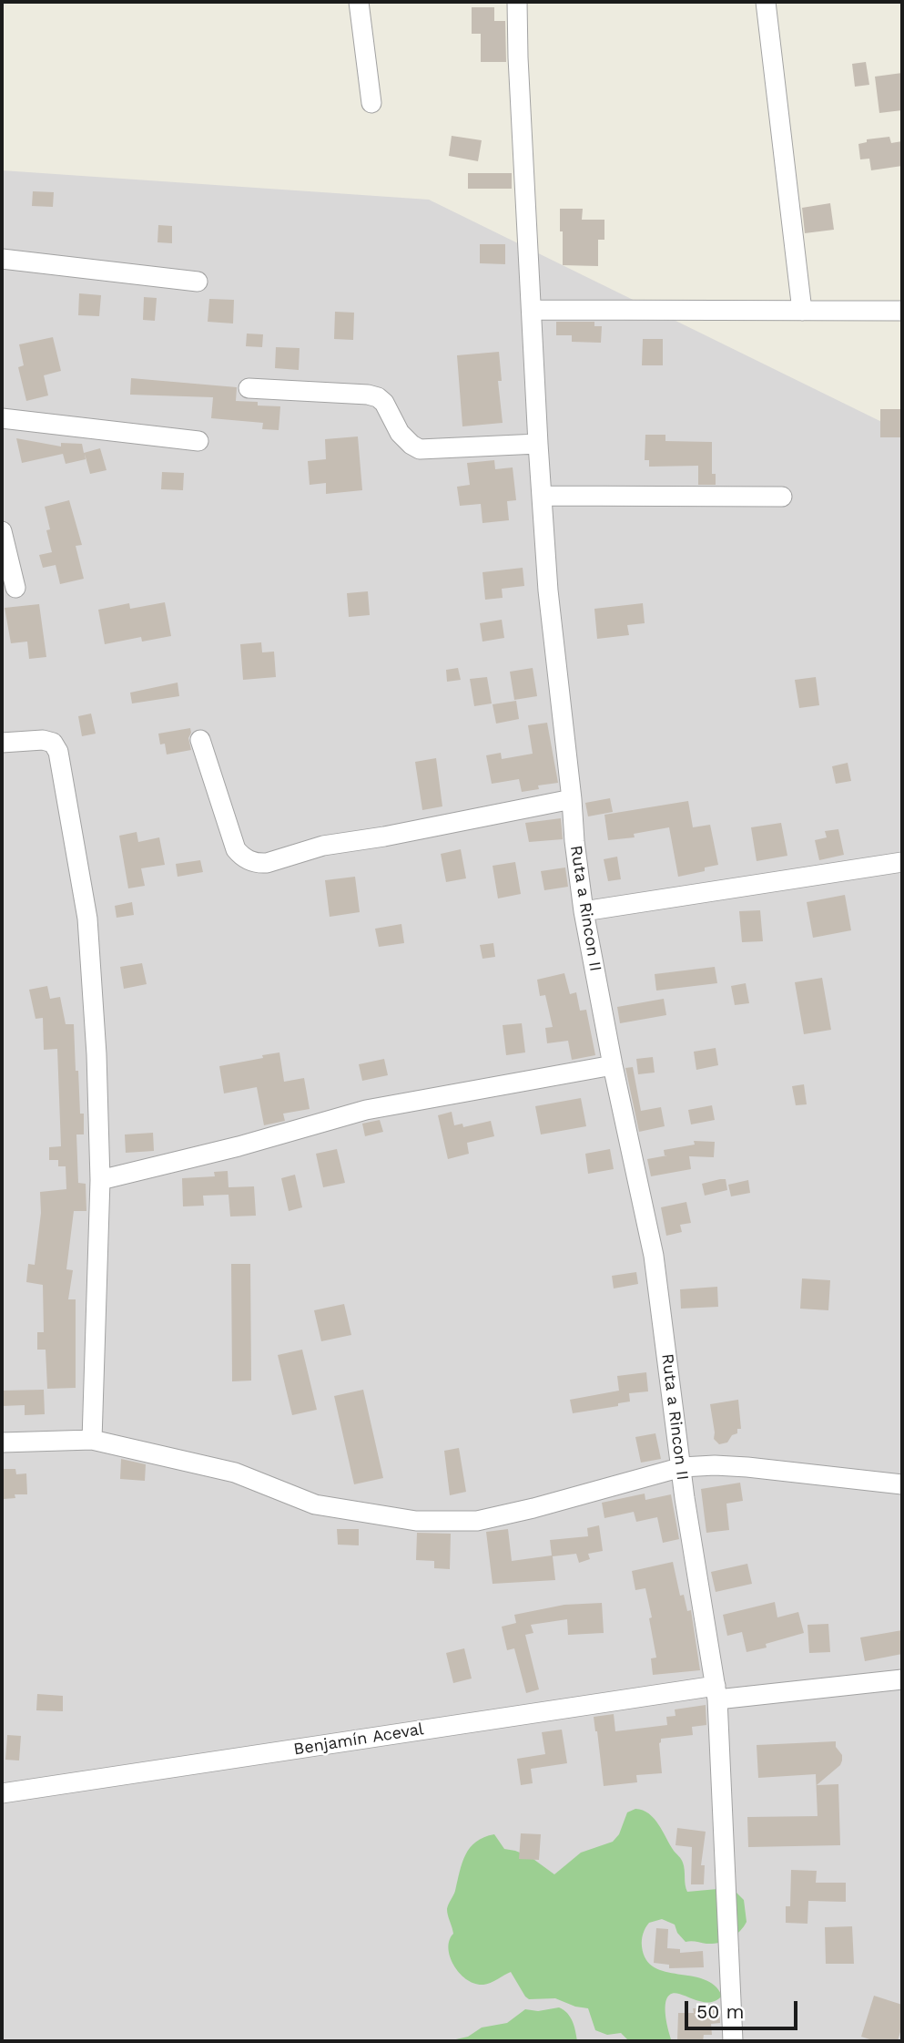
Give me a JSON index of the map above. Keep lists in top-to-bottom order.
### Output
{
  "streets": {
    "street": ["Ruta a Rincon II", "Benjamín Aceval"]
  },
  "crossings": [
    ["Ruta a Rincon II", "Benjamín Aceval"]
  ],
  "scale_bar": "50 m"
}
